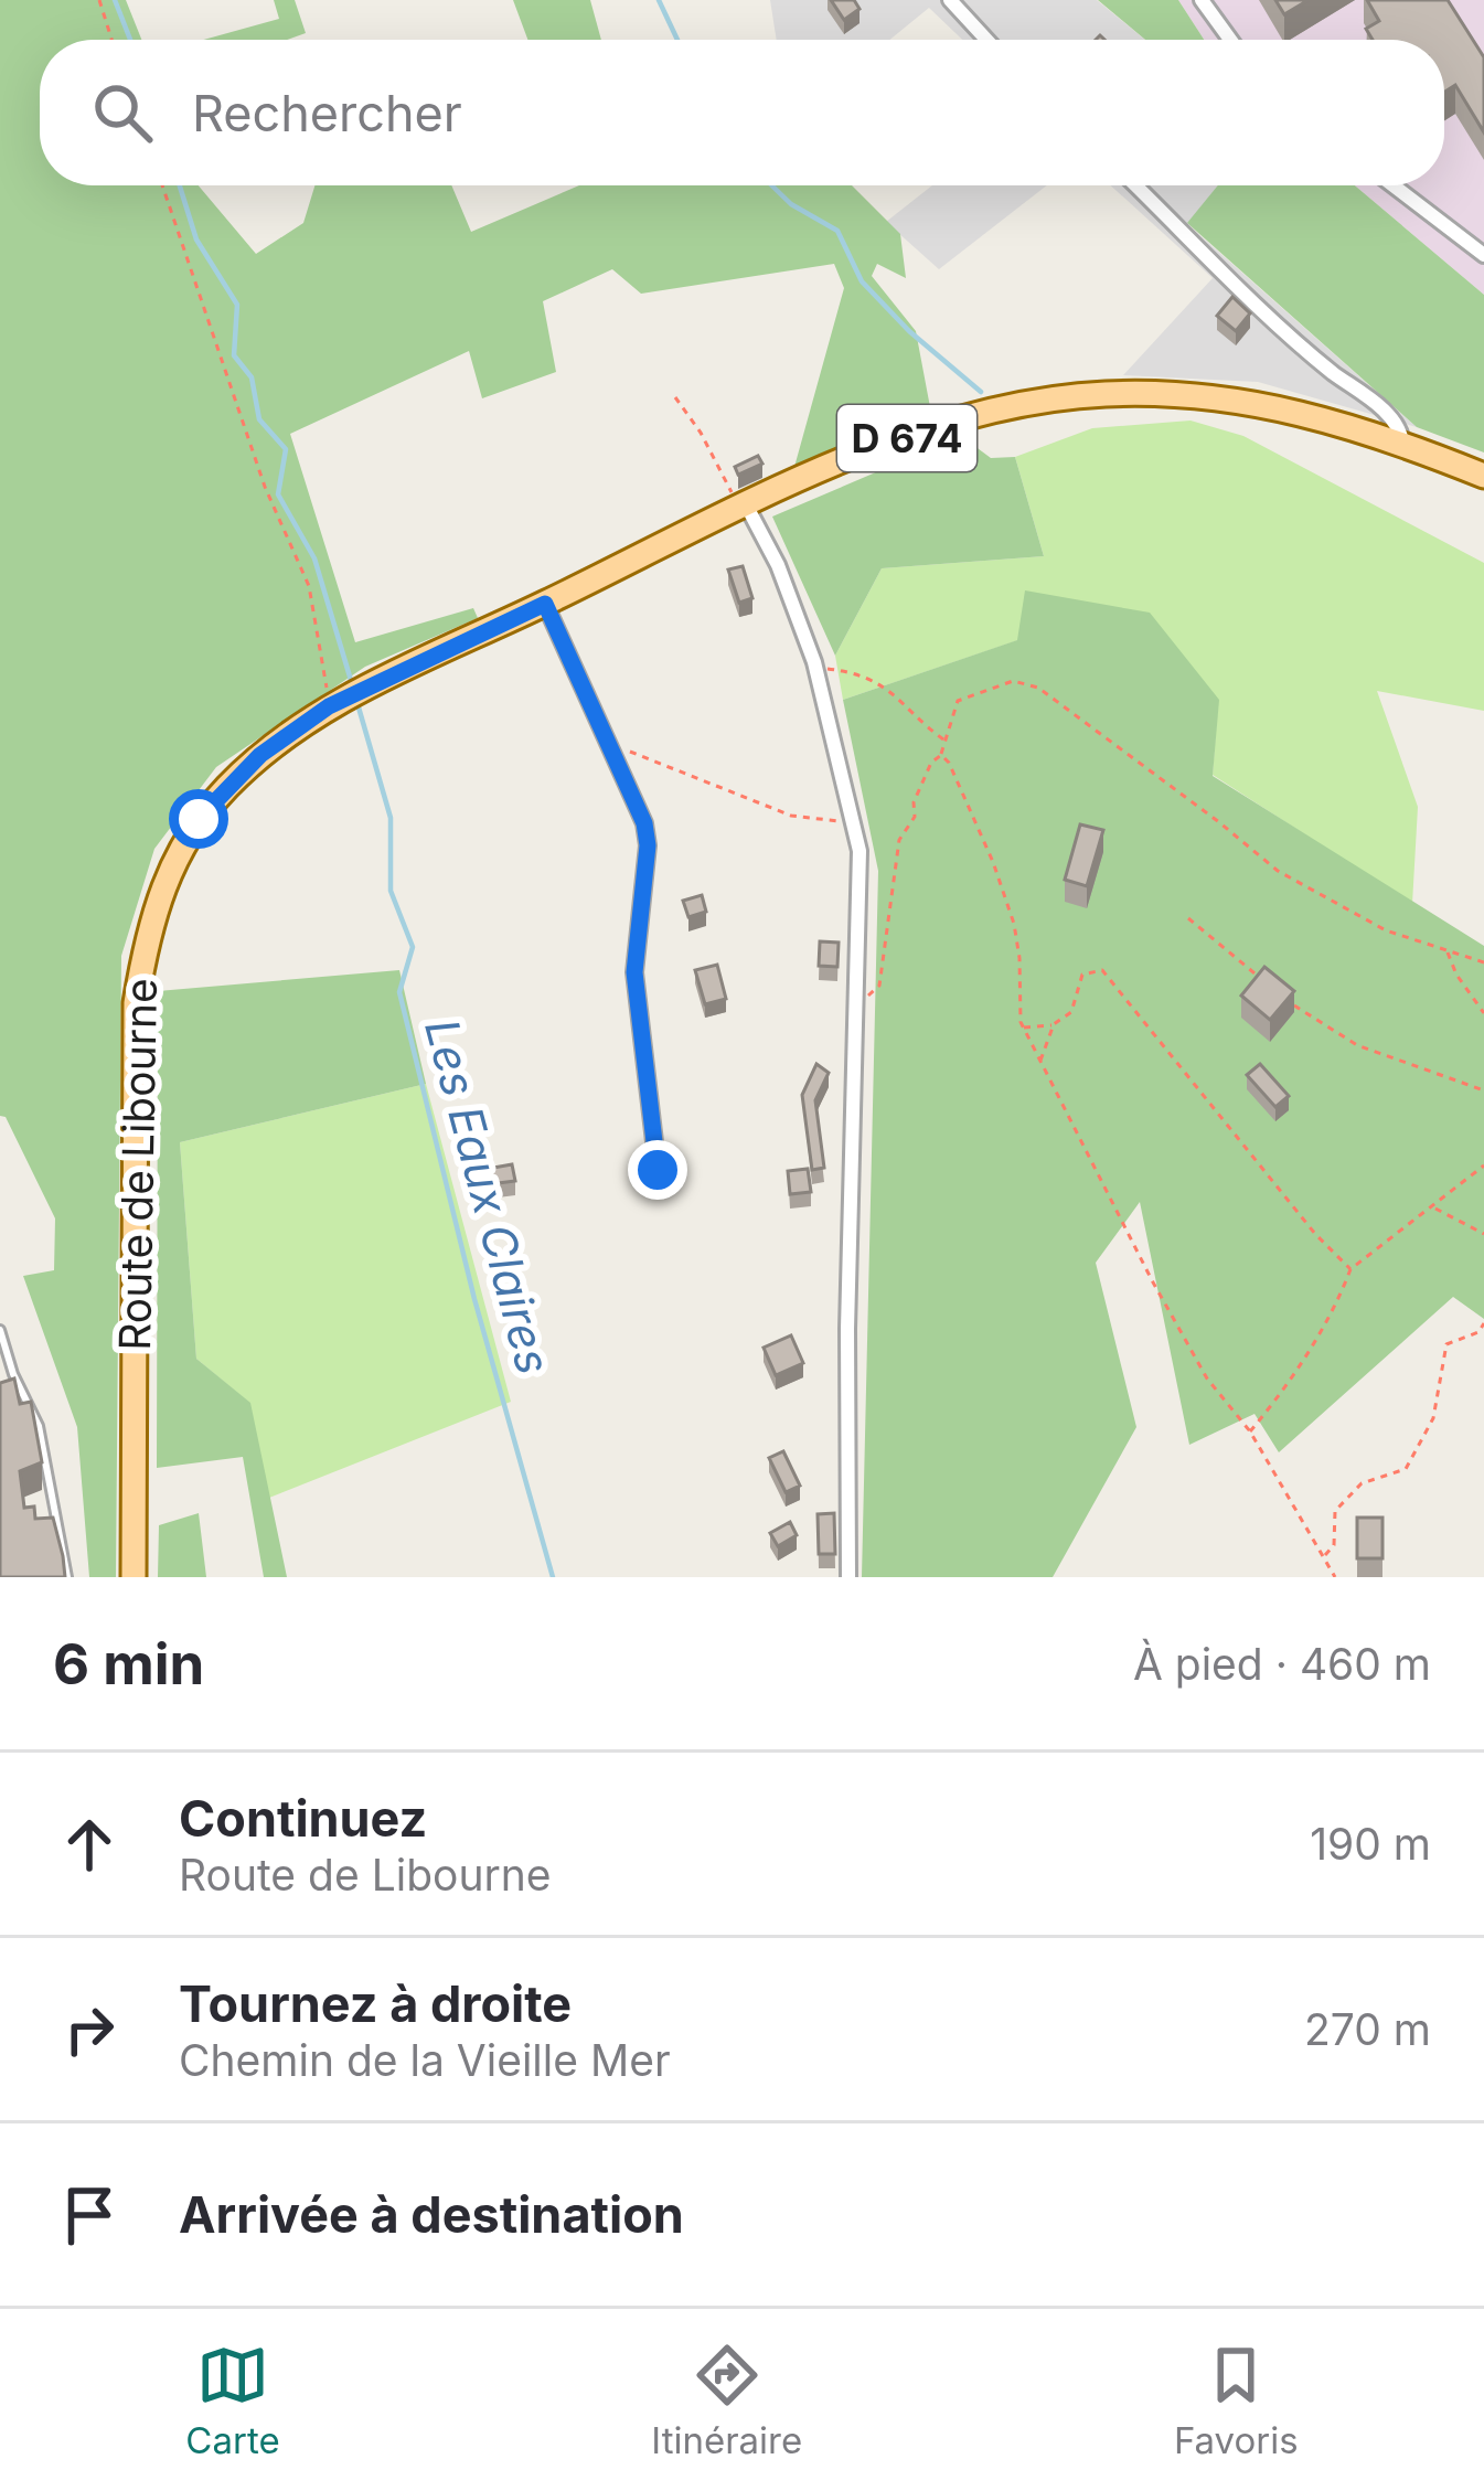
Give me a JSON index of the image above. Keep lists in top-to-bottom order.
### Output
{
  "streets": {
    "main road": ["D 674", "Route de Libourne"]
  },
  "water": ["Les Eaux Claires"],
  "page": {
    "search": "Rechercher",
    "heading": ["6 min", "À pied · 460 m"],
    "list": [
      ["Continuez", "Route de Libourne", "190 m"],
      ["Tournez à droite", "Chemin de la Vieille Mer", "270 m"],
      "Arrivée à destination"
    ],
    "nav": ["Carte", "Itinéraire", "Favoris"]
  }
}
